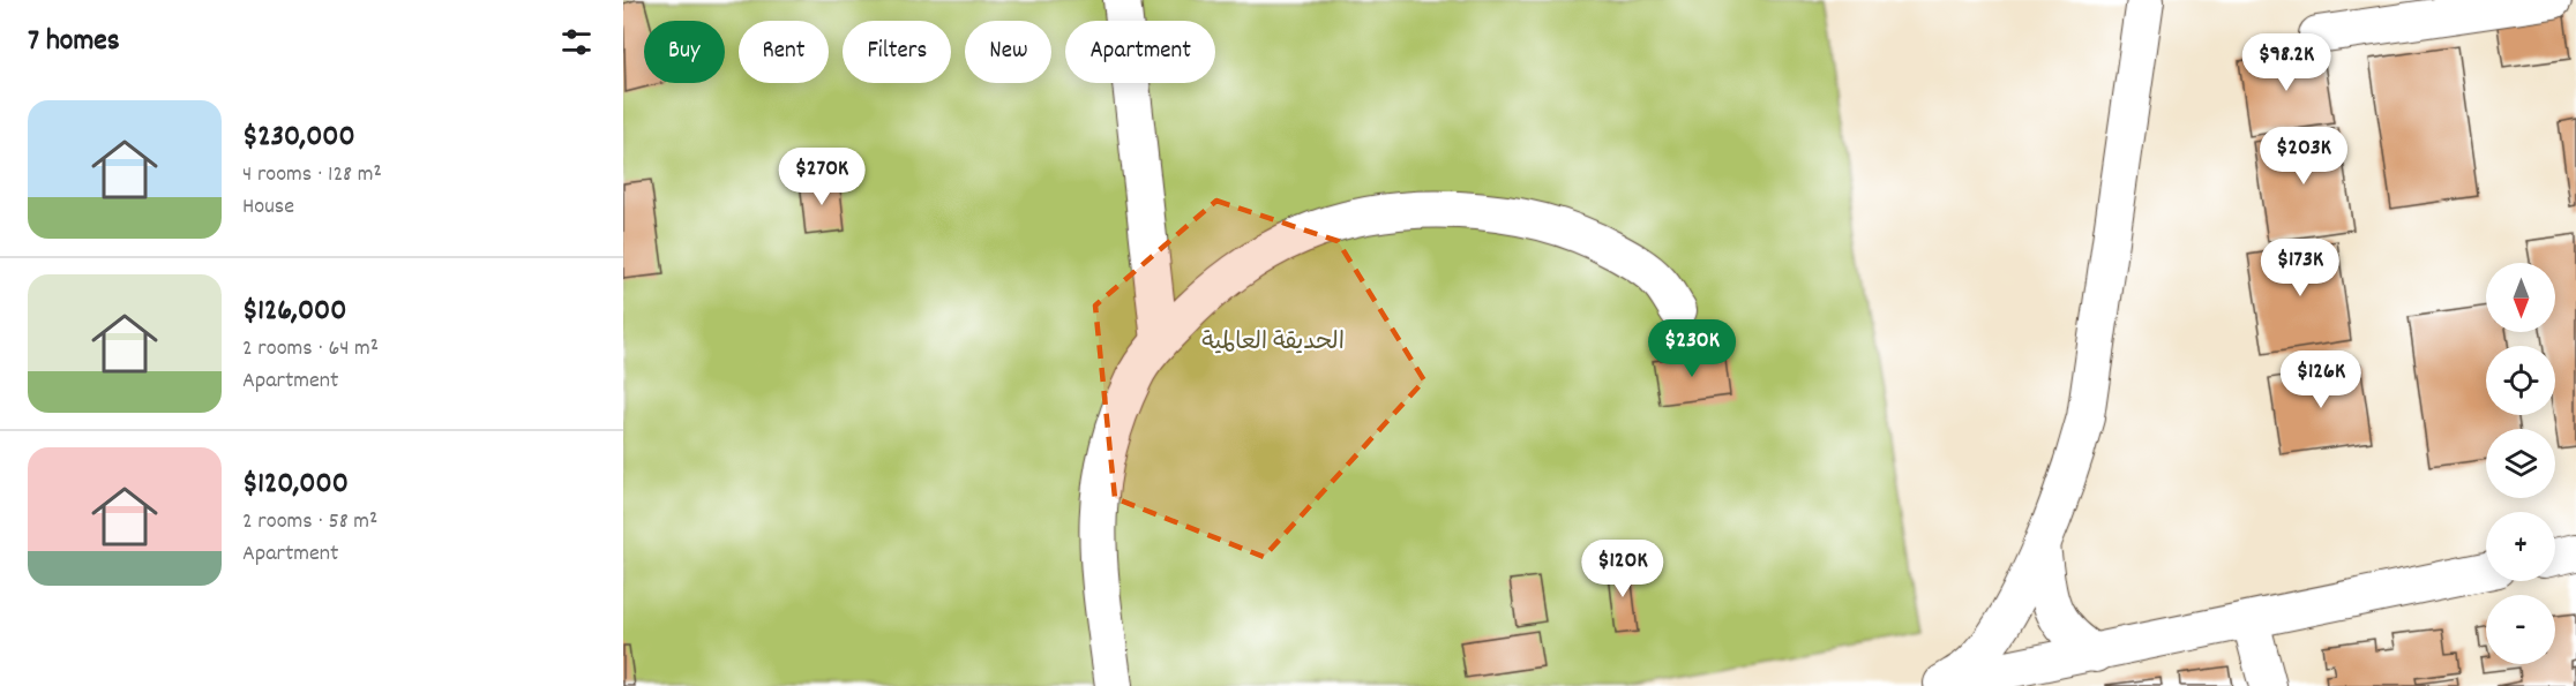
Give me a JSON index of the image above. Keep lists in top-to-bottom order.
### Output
{
  "parks": ["الحديقة العالمية"],
  "north": "bottom",
  "page": {
    "heading": "7 homes",
    "chip": [
      "Buy",
      "Rent",
      "Filters",
      "New",
      "Apartment"
    ],
    "price": [
      "$98.2K",
      "$203K",
      "$270K",
      "$173K",
      "$230K",
      "$126K",
      "$120K"
    ],
    "list": [
      {
        "name": "$230,000",
        "note": "4 rooms · 128 m² · House"
      },
      {
        "name": "$126,000",
        "note": "2 rooms · 64 m² · Apartment"
      },
      {
        "name": "$120,000",
        "note": "2 rooms · 58 m² · Apartment"
      }
    ],
    "map_buttons": ["+", "−"]
  }
}
